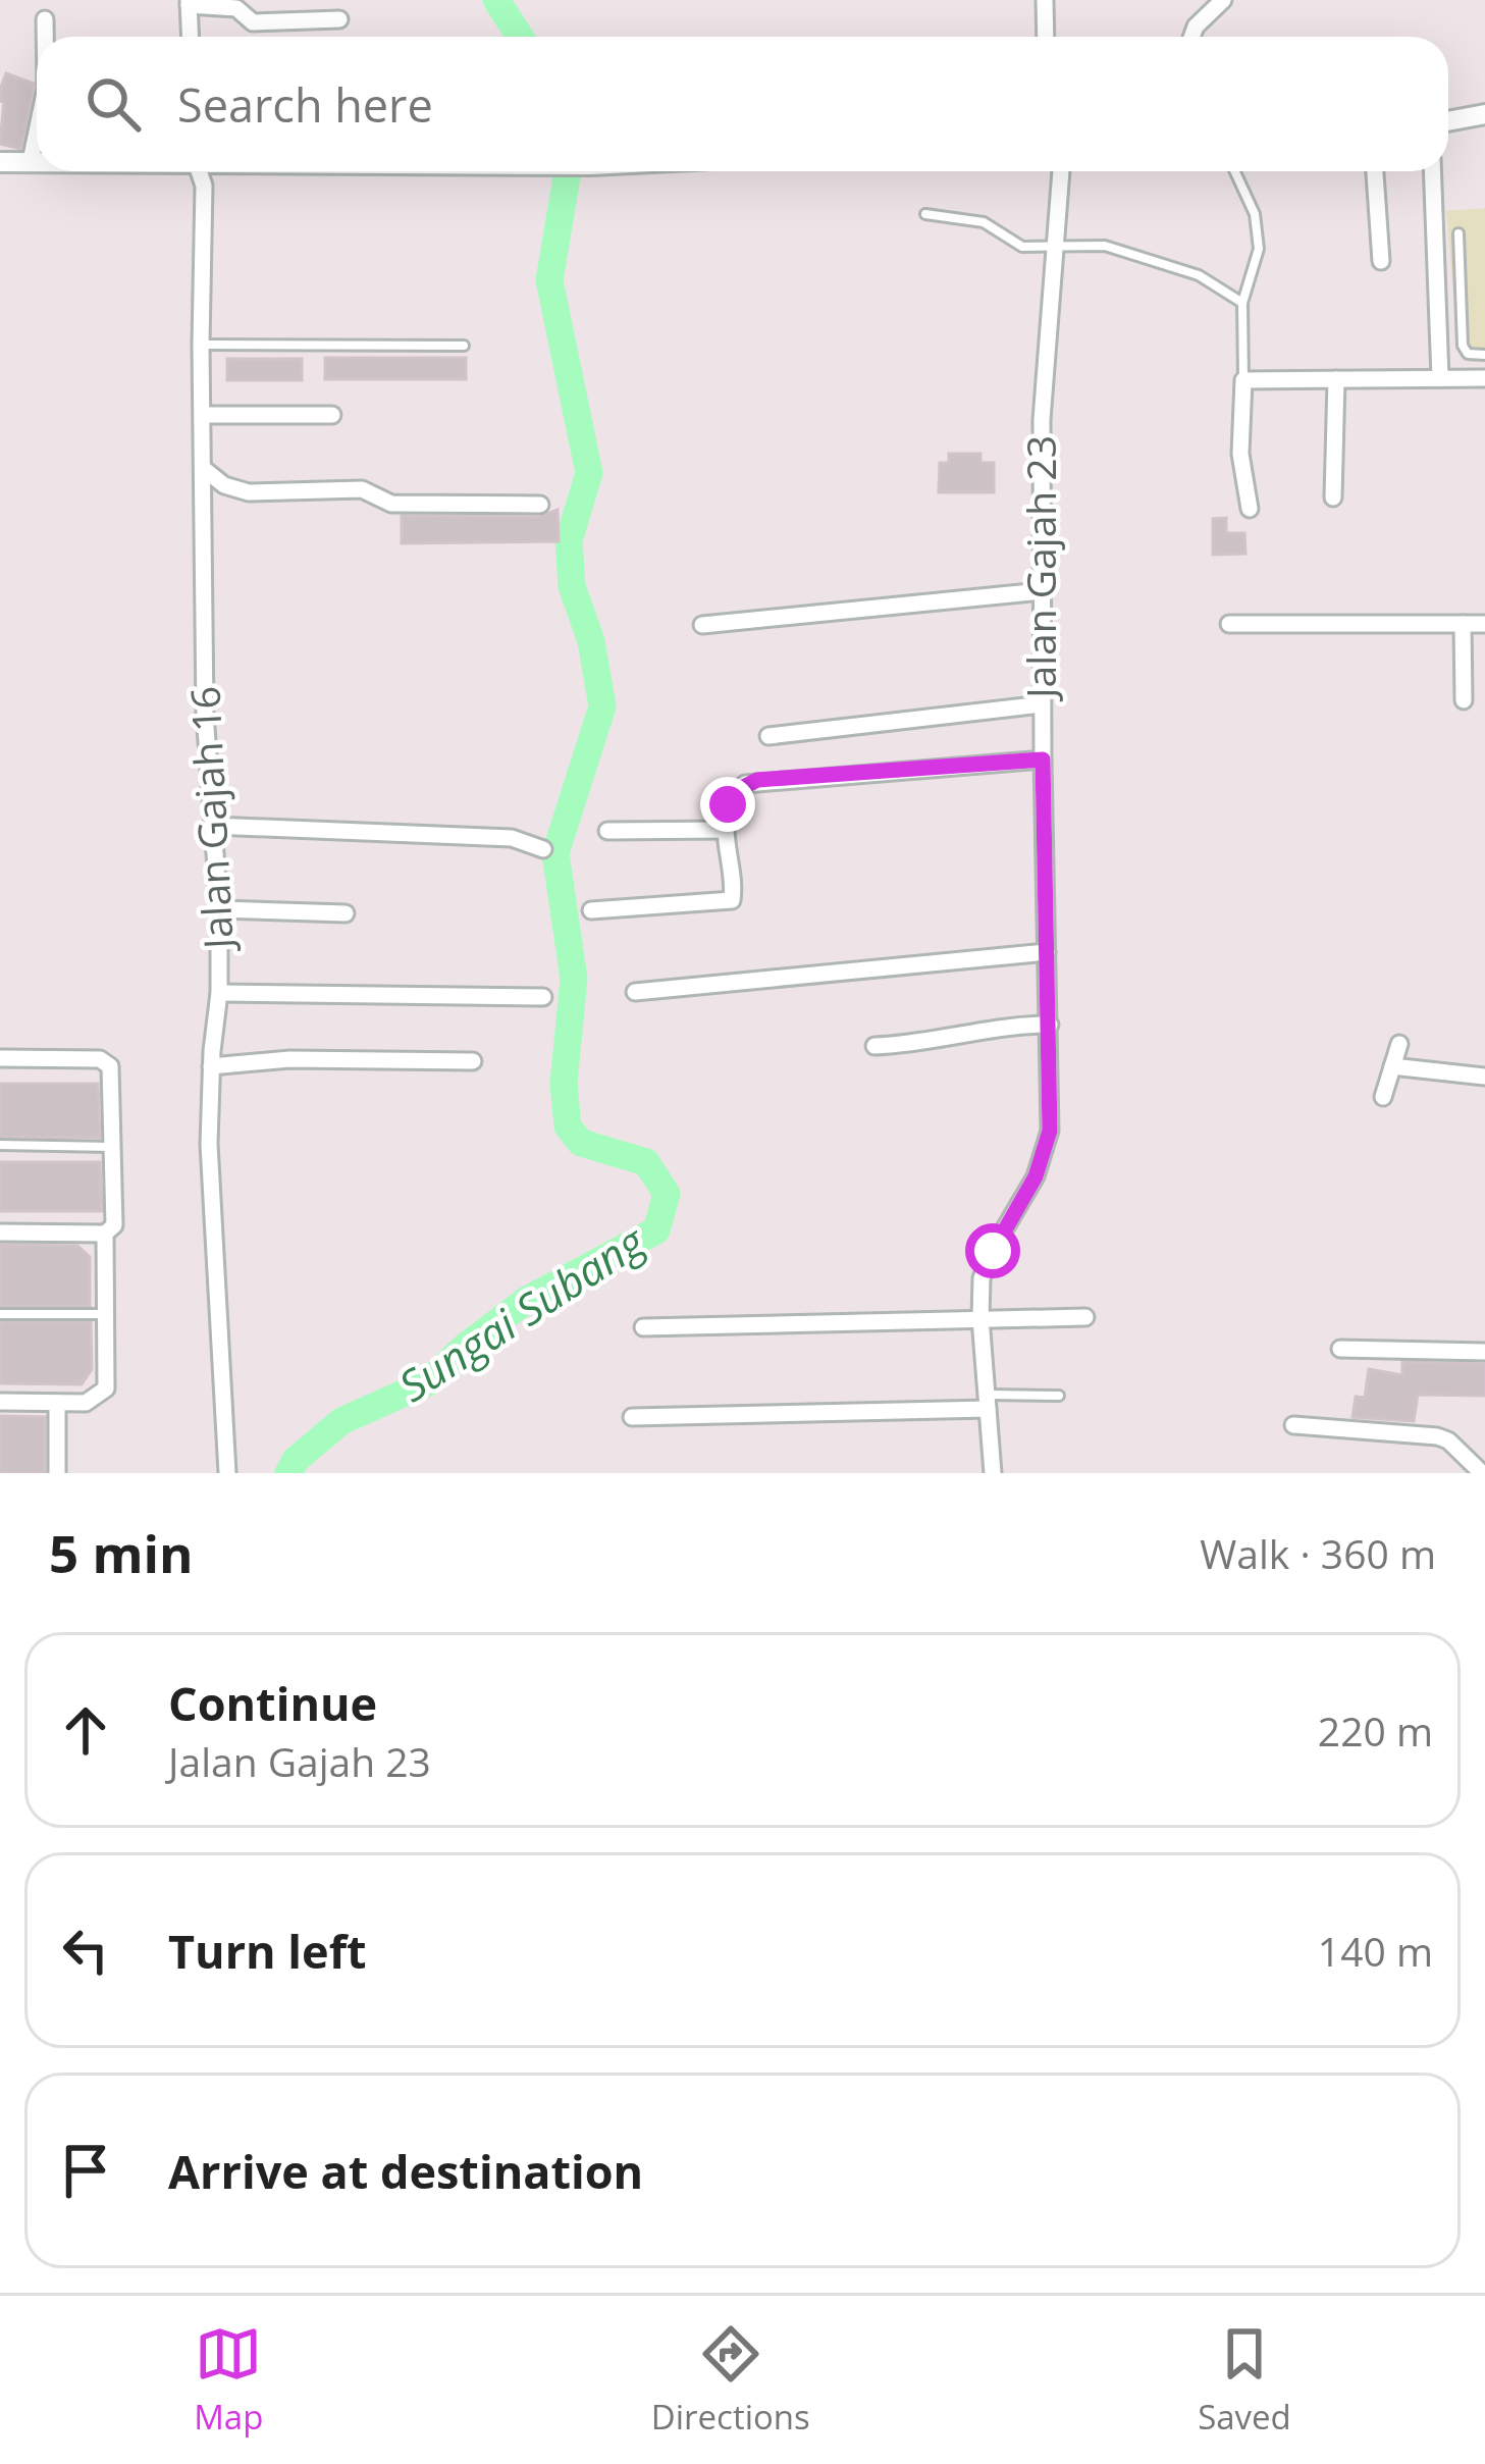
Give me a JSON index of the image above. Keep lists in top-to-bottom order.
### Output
{
  "streets": {
    "street": ["Jalan Gajah 23", "Jalan Gajah 16"]
  },
  "water": ["Sungai Subang"],
  "page": {
    "search": "Search here",
    "heading": ["5 min", "Walk · 360 m"],
    "list": [
      ["Continue", "Jalan Gajah 23", "220 m"],
      ["Turn left", "140 m"],
      "Arrive at destination"
    ],
    "nav": ["Map", "Directions", "Saved"]
  }
}
